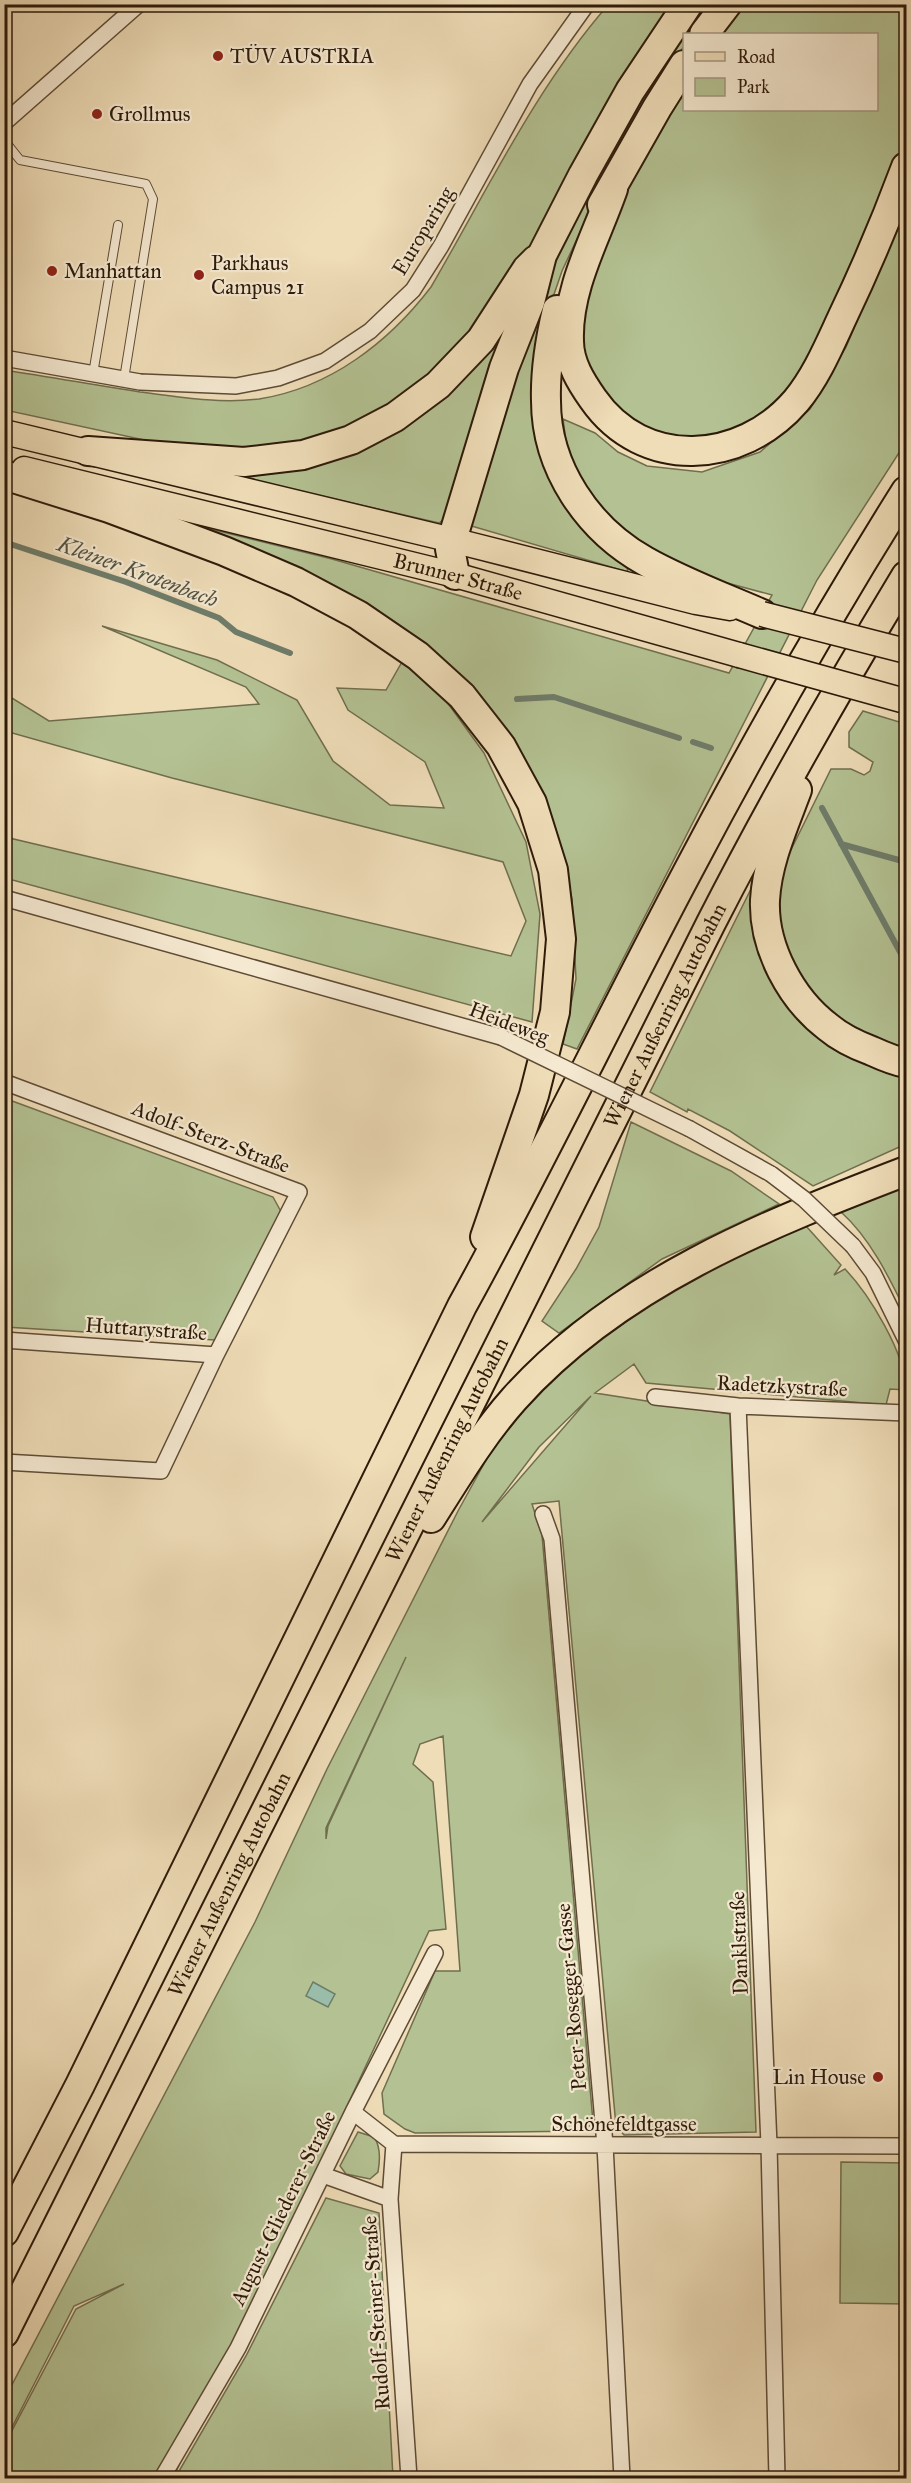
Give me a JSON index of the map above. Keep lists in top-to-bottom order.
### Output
{
  "streets": {
    "highway": ["Wiener Außenring Autobahn"],
    "main road": ["Brunner Straße"],
    "street": [
      "Europaring",
      "Heideweg",
      "Adolf-Sterz-Straße",
      "Huttarystraße",
      "Radetzkystraße",
      "Danklstraße",
      "Peter-Rosegger-Gasse",
      "Schönefeldtgasse",
      "August-Gliederer-Straße",
      "Rudolf-Steiner-Straße"
    ]
  },
  "crossings": [
    ["Adolf-Sterz-Straße", "Huttarystraße"],
    ["Radetzkystraße", "Danklstraße"],
    ["Danklstraße", "Schönefeldtgasse"],
    ["Peter-Rosegger-Gasse", "Schönefeldtgasse"],
    ["Schönefeldtgasse", "Rudolf-Steiner-Straße"]
  ],
  "water": ["Kleiner Krotenbach"],
  "places": [
    "TÜV AUSTRIA",
    "Grollmus",
    "Manhattan",
    "Parkhaus Campus 21",
    "Lin House"
  ],
  "legend": ["Road", "Park"]
}
